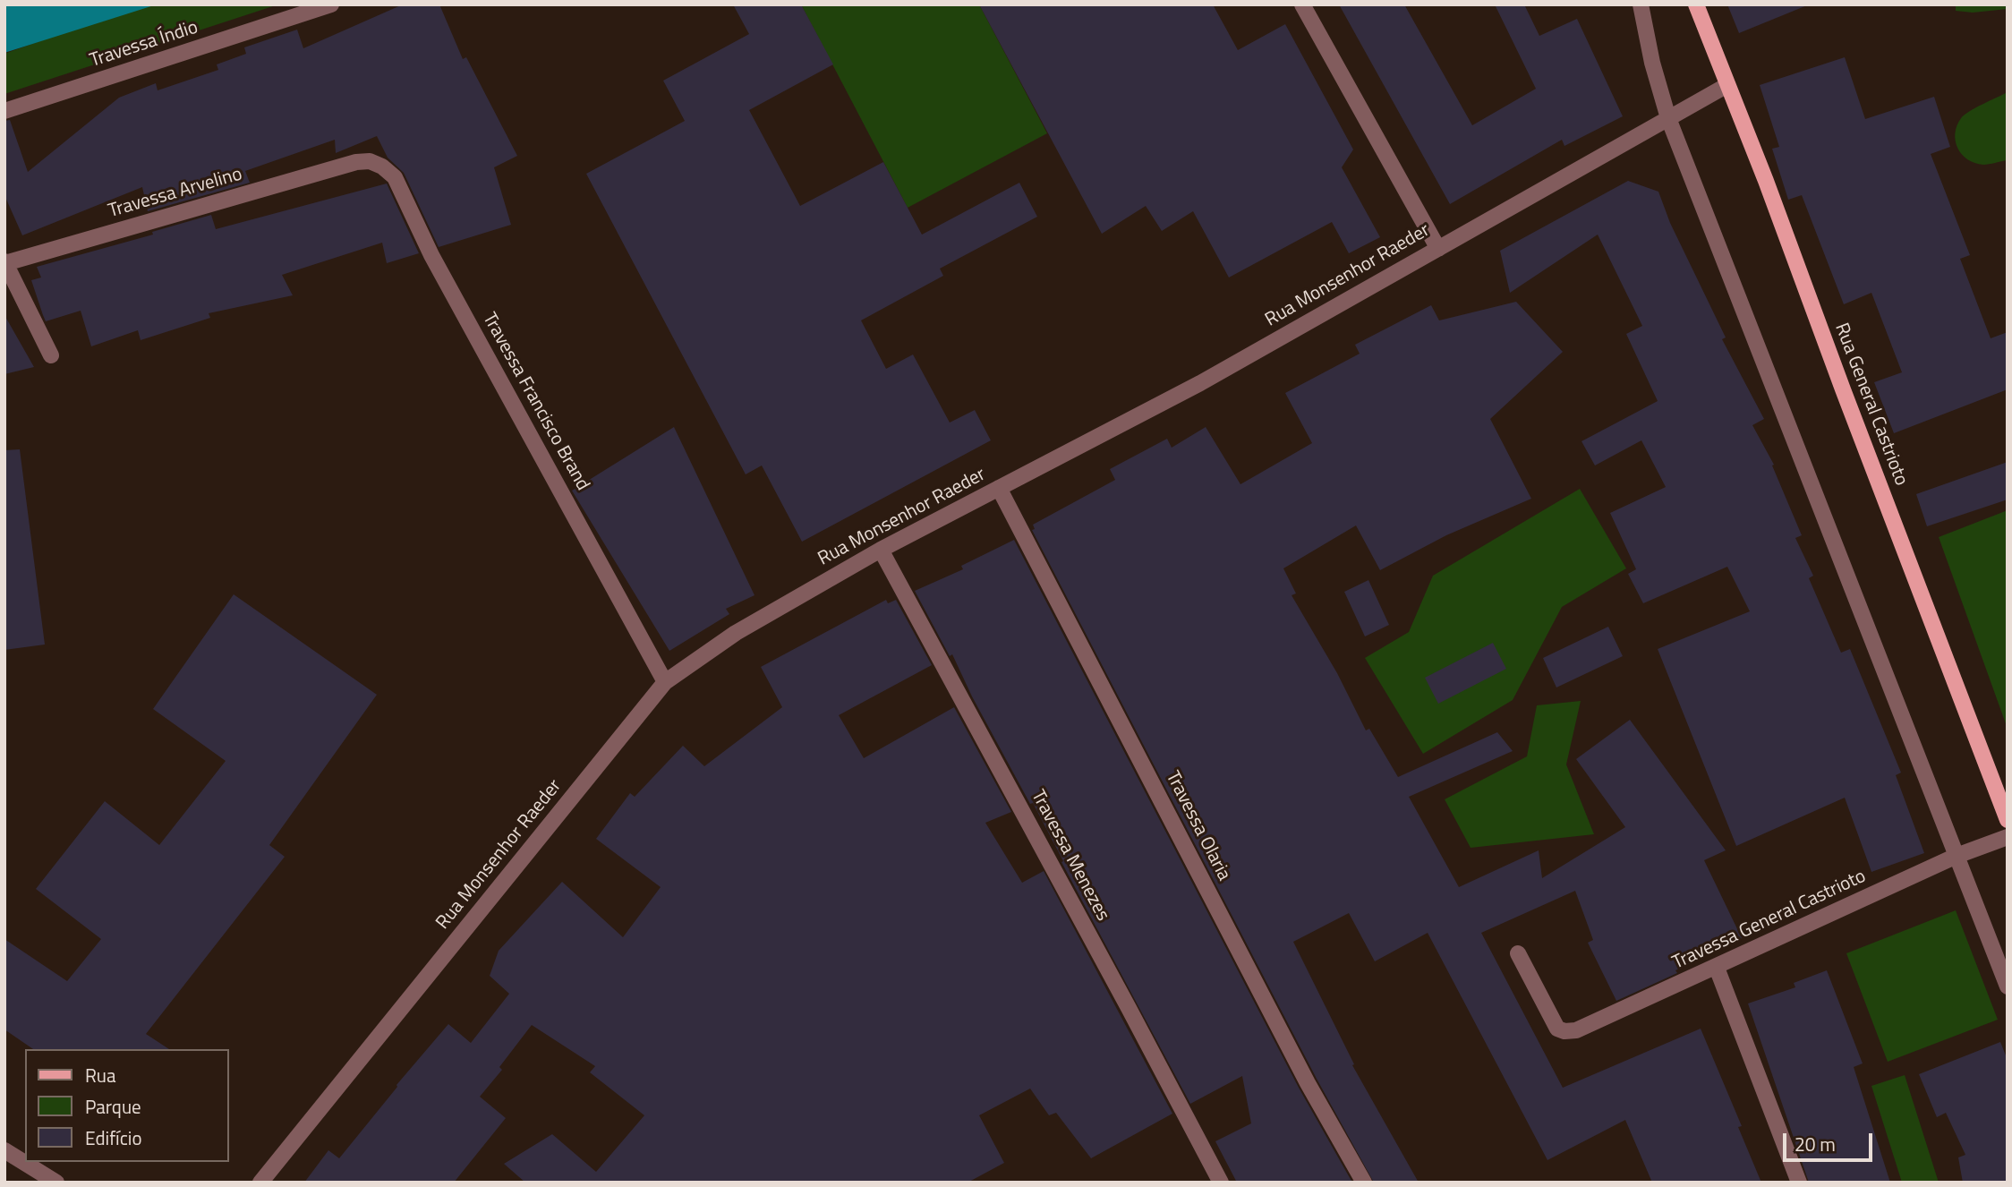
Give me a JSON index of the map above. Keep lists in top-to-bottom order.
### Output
{
  "streets": {
    "main road": ["Rua General Castrioto"],
    "street": [
      "Travessa Índio",
      "Travessa Arvelino",
      "Rua Monsenhor Raeder",
      "Travessa Francisco Brand",
      "Travessa Olaria",
      "Travessa Menezes",
      "Travessa General Castrioto"
    ]
  },
  "crossings": [
    ["Travessa Arvelino", "Travessa Francisco Brand"],
    ["Rua Monsenhor Raeder", "Travessa Francisco Brand"],
    ["Rua Monsenhor Raeder", "Rua General Castrioto"],
    ["Rua Monsenhor Raeder", "Travessa Olaria"],
    ["Rua Monsenhor Raeder", "Travessa Menezes"]
  ],
  "legend": ["Rua", "Parque", "Edifício"],
  "scale_bar": "20 m"
}
